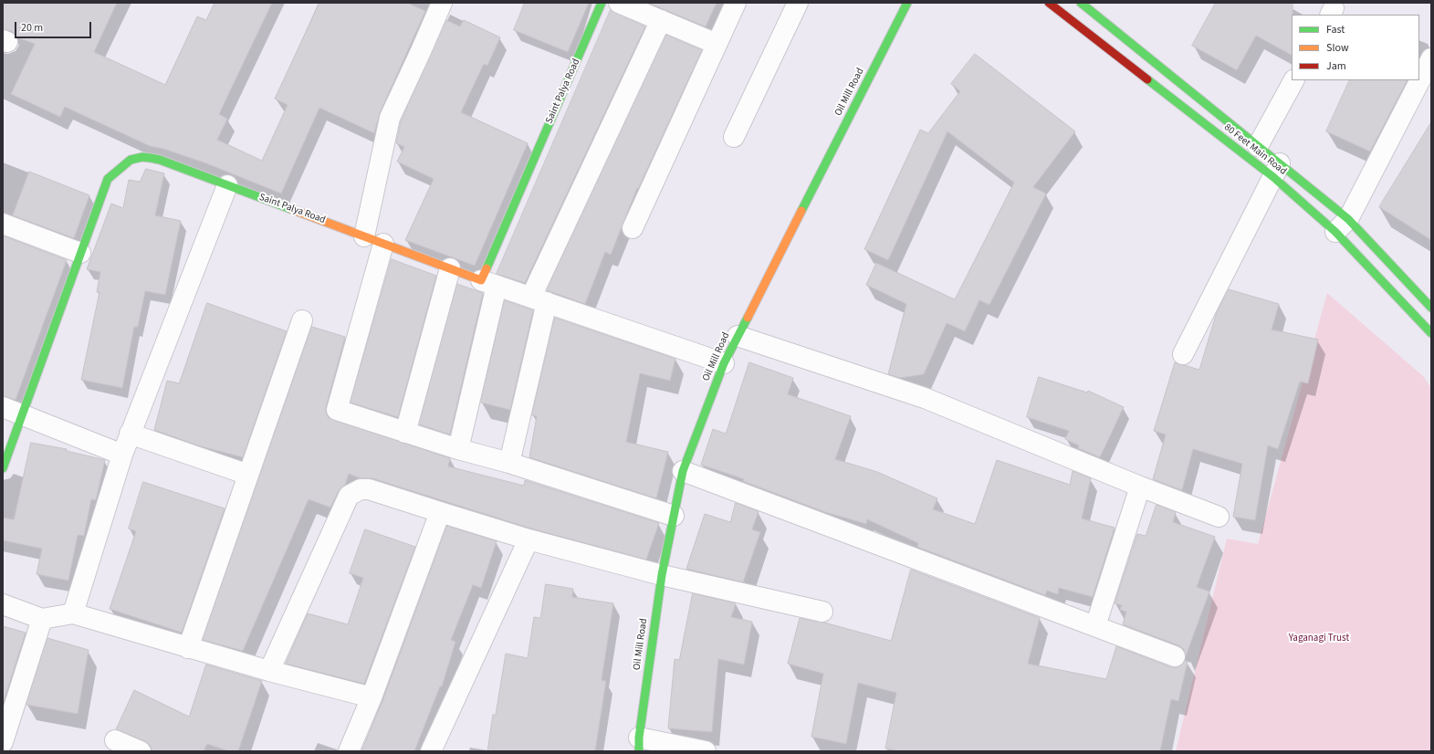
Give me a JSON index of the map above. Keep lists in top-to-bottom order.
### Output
{
  "streets": {
    "street": ["Saint Palya Road", "Oil Mill Road", "80 Feet Main Road"]
  },
  "crossings": [
    ["Saint Palya Road", "Oil Mill Road"]
  ],
  "parks": ["Yaganagi Trust"],
  "legend": ["Fast", "Slow", "Jam"],
  "scale_bar": "20 m"
}
